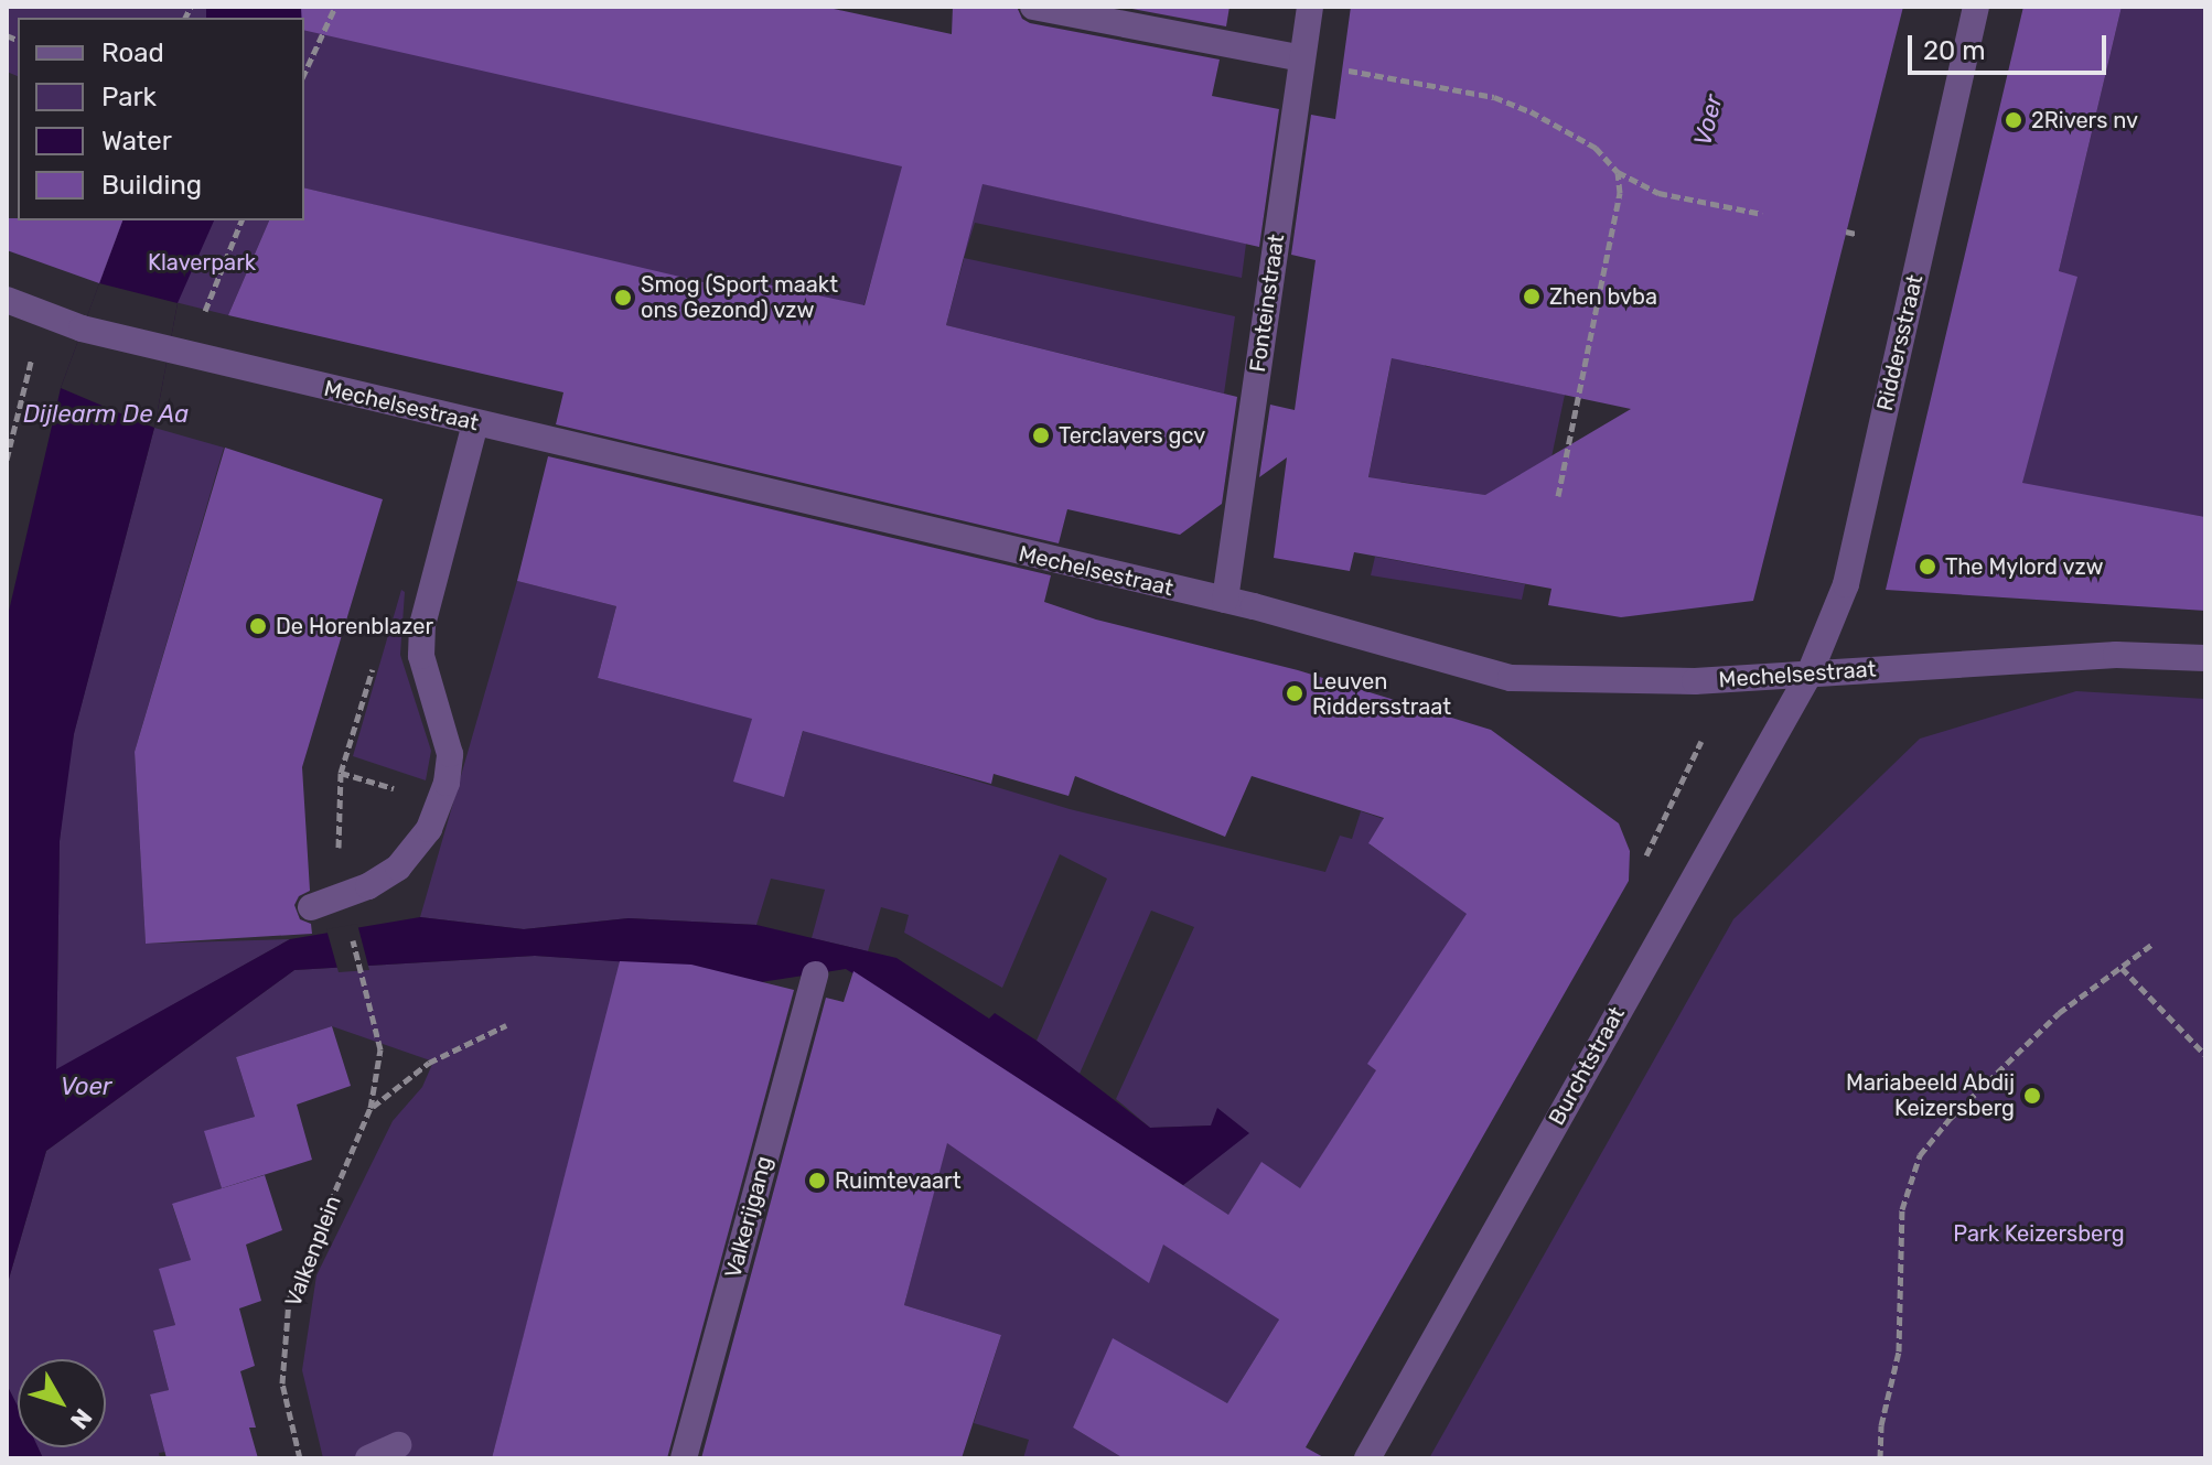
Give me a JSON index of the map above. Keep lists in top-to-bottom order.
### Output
{
  "streets": {
    "street": [
      "Fonteinstraat",
      "Riddersstraat",
      "Mechelsestraat",
      "Burchtstraat",
      "Valkerijgang"
    ],
    "path": ["Valkenplein"]
  },
  "crossings": [
    ["Fonteinstraat", "Mechelsestraat"],
    ["Riddersstraat", "Mechelsestraat"],
    ["Riddersstraat", "Burchtstraat"],
    ["Mechelsestraat", "Burchtstraat"]
  ],
  "water": ["Voer", "Dijlearm De Aa"],
  "parks": ["Klaverpark", "Park Keizersberg"],
  "places": [
    "2Rivers nv",
    "Zhen bvba",
    "Smog (Sport maakt ons Gezond) vzw",
    "Terclavers gcv",
    "The Mylord vzw",
    "De Horenblazer",
    "Leuven Riddersstraat",
    "Mariabeeld Abdij Keizersberg",
    "Ruimtevaart"
  ],
  "legend": [
    "Road",
    "Park",
    "Water",
    "Building"
  ],
  "scale_bar": "20 m",
  "north": "bottom right"
}
